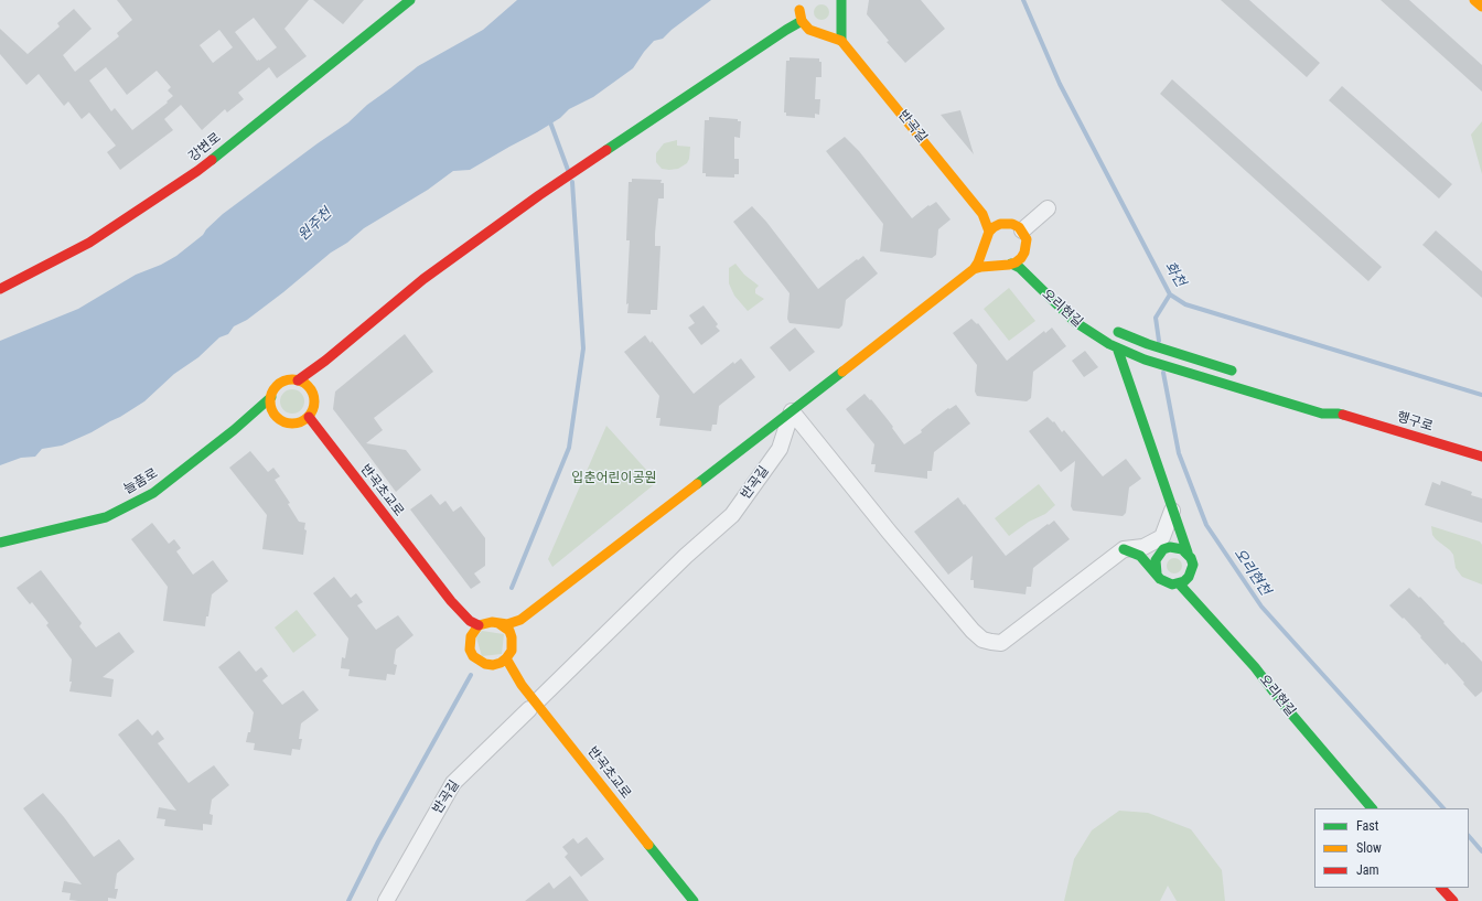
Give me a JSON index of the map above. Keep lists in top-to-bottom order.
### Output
{
  "streets": {
    "street": [
      "반곡길",
      "강변로",
      "오리현길",
      "행구로",
      "늘품로",
      "반곡초교로"
    ]
  },
  "crossings": [
    ["반곡길", "반곡초교로"],
    ["오리현길", "행구로"],
    ["늘품로", "반곡초교로"]
  ],
  "water": ["원주천", "화천", "오리현천"],
  "parks": ["입춘어린이공원"],
  "legend": ["Fast", "Slow", "Jam"]
}
